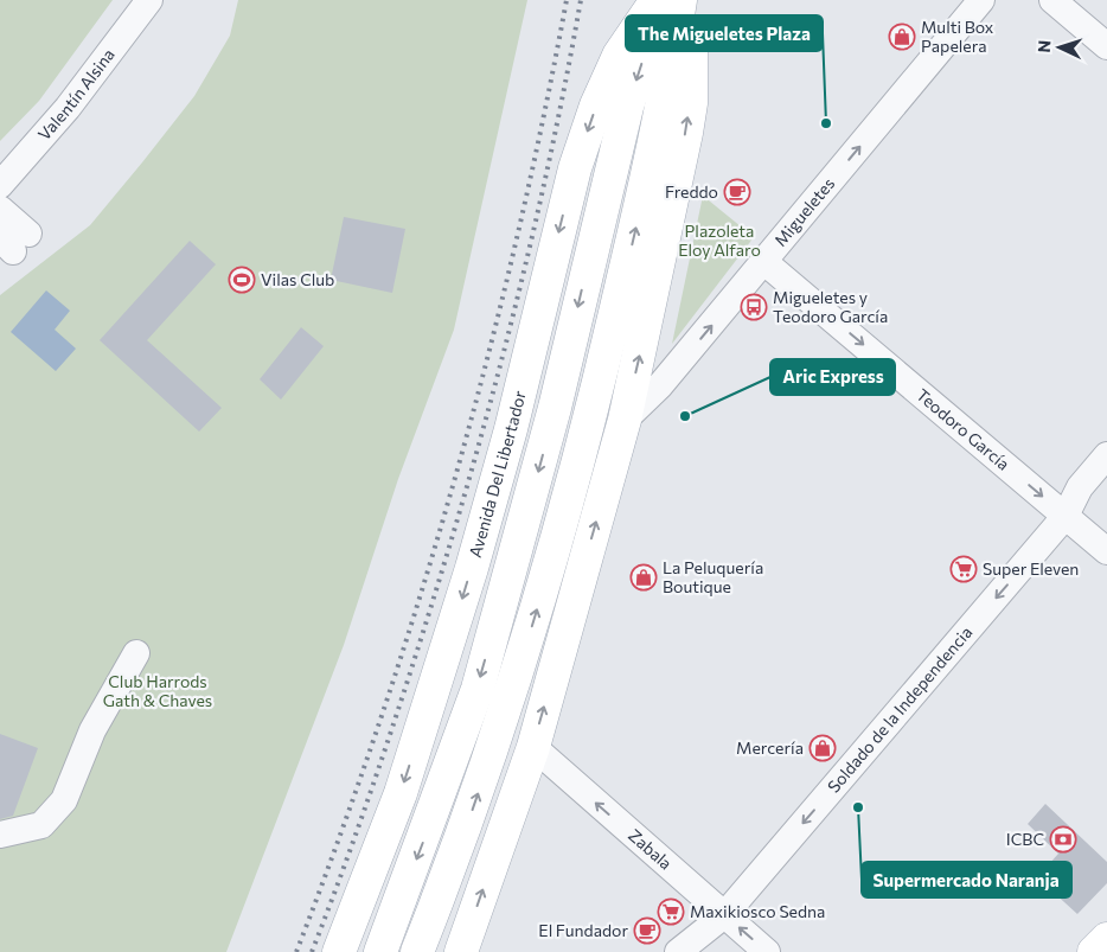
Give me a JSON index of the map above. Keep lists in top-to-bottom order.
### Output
{
  "streets": {
    "main road": ["Avenida Del Libertador"],
    "street": [
      "Valentín Alsina",
      "Migueletes",
      "Teodoro García",
      "Soldado de la Independencia",
      "Zabala"
    ]
  },
  "crossings": [
    ["Migueletes", "Teodoro García"],
    ["Teodoro García", "Soldado de la Independencia"],
    ["Soldado de la Independencia", "Zabala"]
  ],
  "one_way": [
    "Migueletes",
    "Teodoro García",
    "Soldado de la Independencia",
    "Zabala"
  ],
  "parks": ["Plazoleta Eloy Alfaro", "Club Harrods Gath & Chaves"],
  "places": {
    "shop": ["Multi Box Papelera", "La Peluquería Boutique", "Mercería"],
    "other": ["The Migueletes Plaza", "Aric Express", "Supermercado Naranja"],
    "cafe": ["Freddo", "El Fundador"],
    "sports": ["Vilas Club"],
    "bus stop": ["Migueletes y Teodoro García"],
    "supermarket": ["Super Eleven", "Maxikiosco Sedna"],
    "bank": ["ICBC"]
  },
  "north": "left"
}
